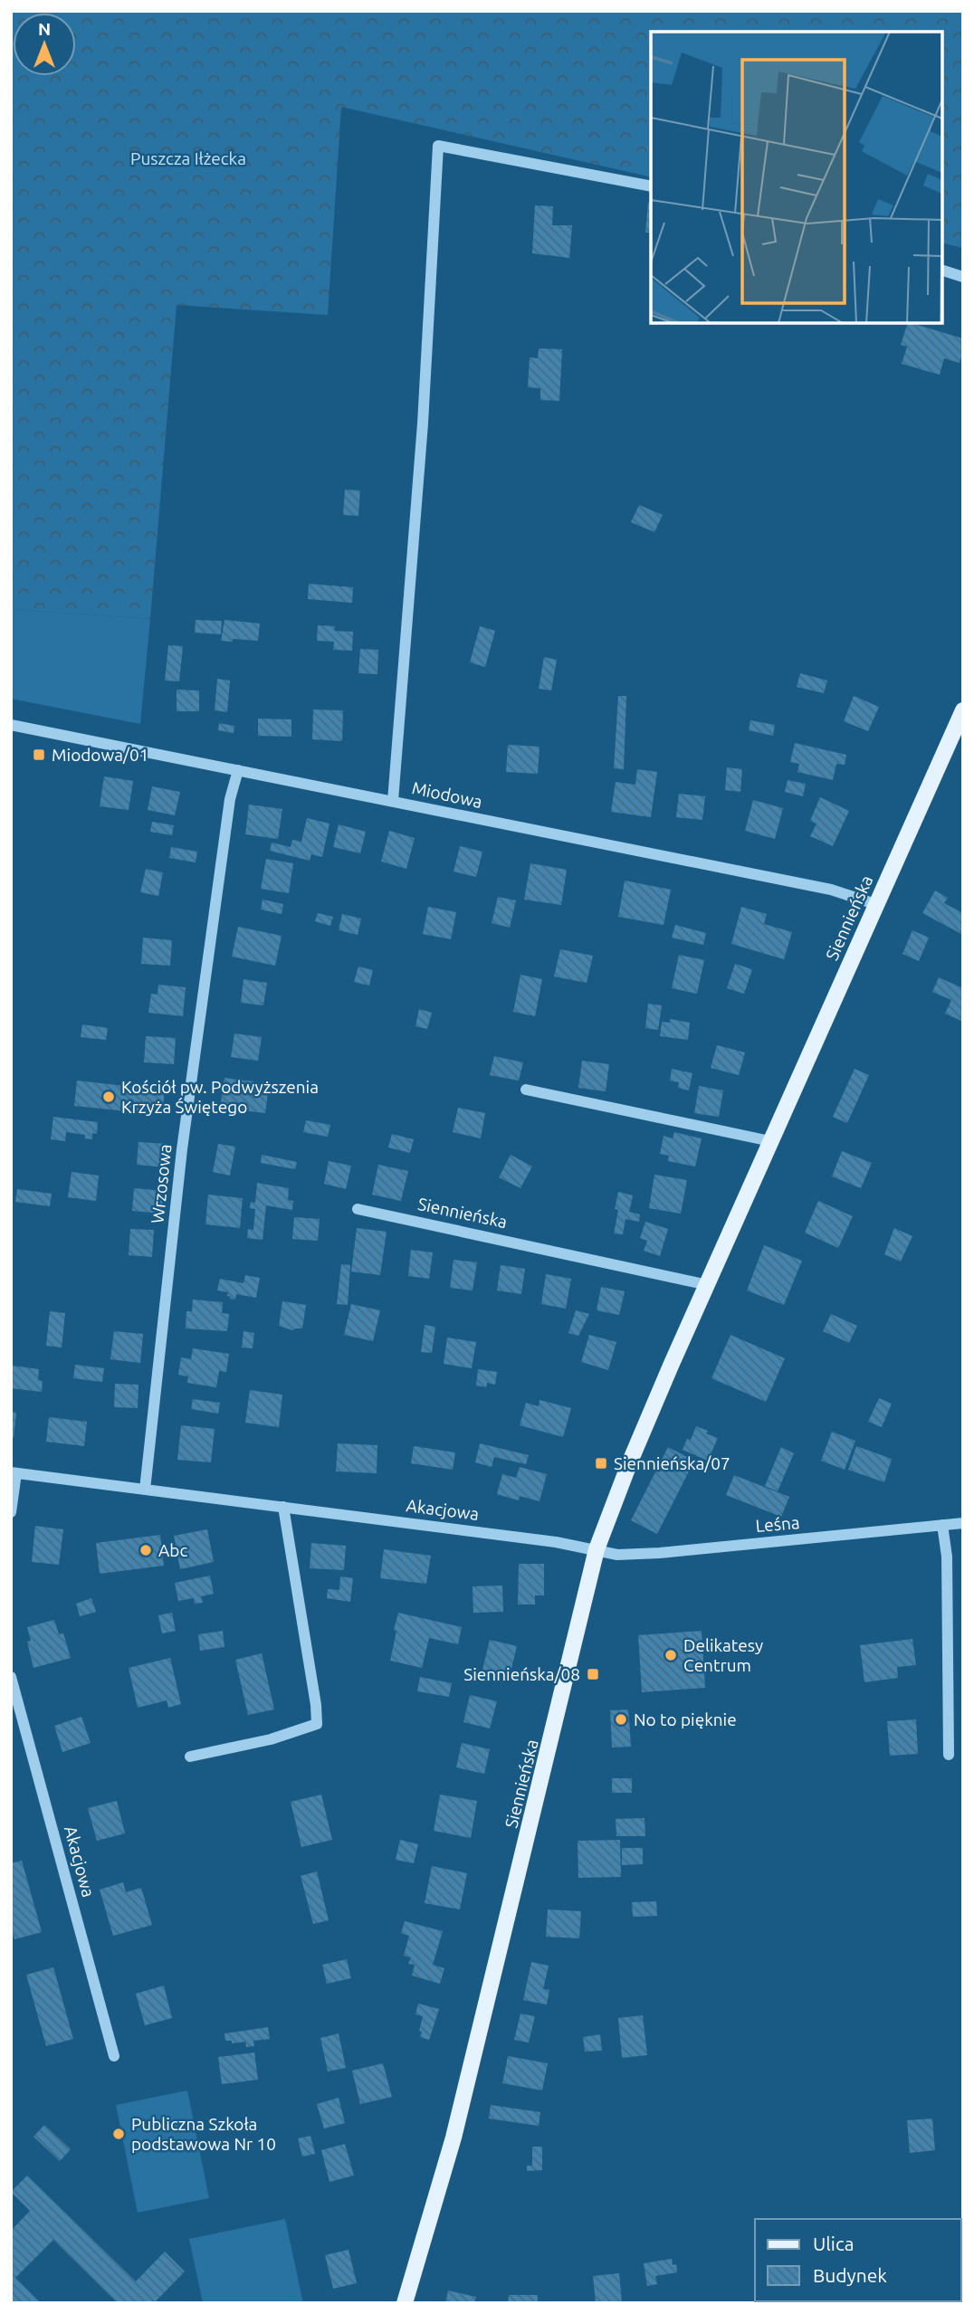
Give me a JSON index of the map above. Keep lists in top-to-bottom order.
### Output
{
  "streets": {
    "main road": ["Siennieńska"],
    "street": [
      "Miodowa",
      "Wrzosowa",
      "Akacjowa",
      "Leśna"
    ]
  },
  "crossings": [
    ["Miodowa", "Siennieńska"],
    ["Miodowa", "Wrzosowa"],
    ["Siennieńska", "Akacjowa"],
    ["Siennieńska", "Leśna"],
    ["Wrzosowa", "Akacjowa"],
    ["Akacjowa", "Leśna"]
  ],
  "parks": ["Puszcza Iłżecka"],
  "places": {
    "transit": ["Miodowa/01", "Siennieńska/07", "Siennieńska/08"],
    "other": [
      "Kościół pw. Podwyższenia Krzyża Świętego",
      "Abc",
      "Delikatesy Centrum",
      "No to pięknie",
      "Publiczna Szkoła podstawowa Nr 10"
    ]
  },
  "legend": ["Ulica", "Budynek"],
  "north": "top"
}
